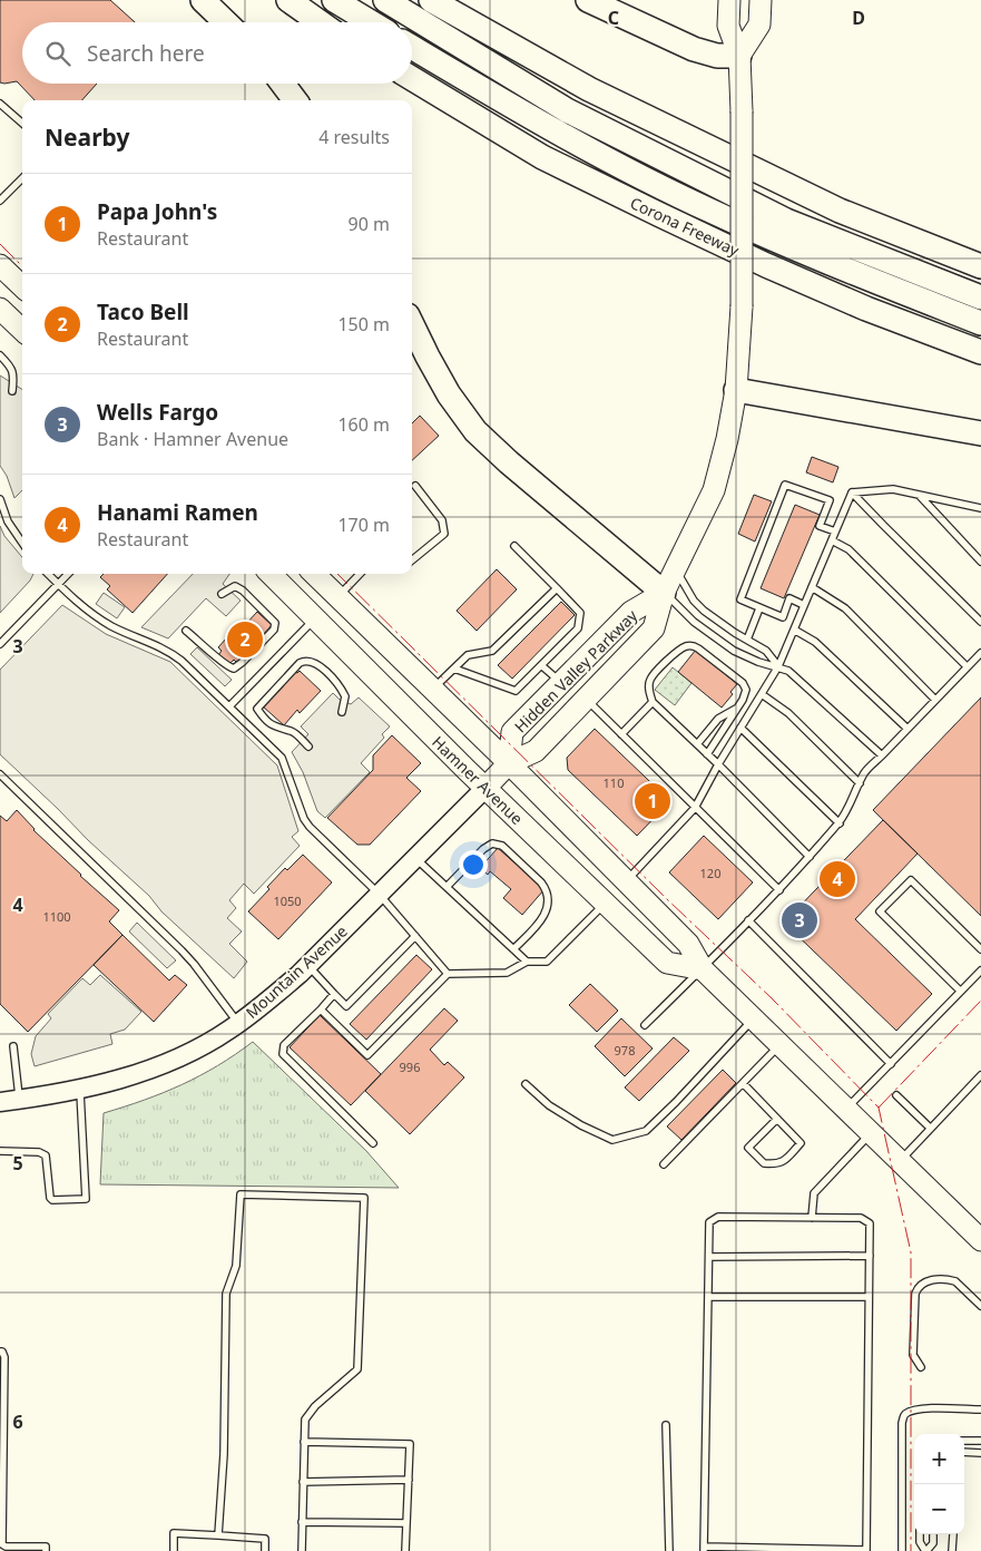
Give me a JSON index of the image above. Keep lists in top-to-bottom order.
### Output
{
  "streets": {
    "highway": ["Corona Freeway"],
    "main road": ["Hidden Valley Parkway", "Hamner Avenue", "Mountain Avenue"]
  },
  "crossings": [
    ["Hamner Avenue", "Mountain Avenue"]
  ],
  "house_numbers": [
    "110",
    "120",
    "1050",
    "1100",
    "978",
    "996"
  ],
  "page": {
    "search": "Search here",
    "heading": ["Nearby", "4 results"],
    "list": [
      {
        "mark": "1",
        "name": "Papa John's",
        "note": "Restaurant",
        "value": "90 m"
      },
      {
        "mark": "2",
        "name": "Taco Bell",
        "note": "Restaurant",
        "value": "150 m"
      },
      {
        "mark": "3",
        "name": "Wells Fargo",
        "note": "Bank · Hamner Avenue",
        "value": "160 m"
      },
      {
        "mark": "4",
        "name": "Hanami Ramen",
        "note": "Restaurant",
        "value": "170 m"
      }
    ],
    "pins": [
      "2",
      "1",
      "4",
      "3"
    ],
    "map_buttons": ["+", "−"]
  },
  "grid": {
    "columns": ["C", "D"],
    "rows": [
      "3",
      "4",
      "5",
      "6"
    ]
  }
}
